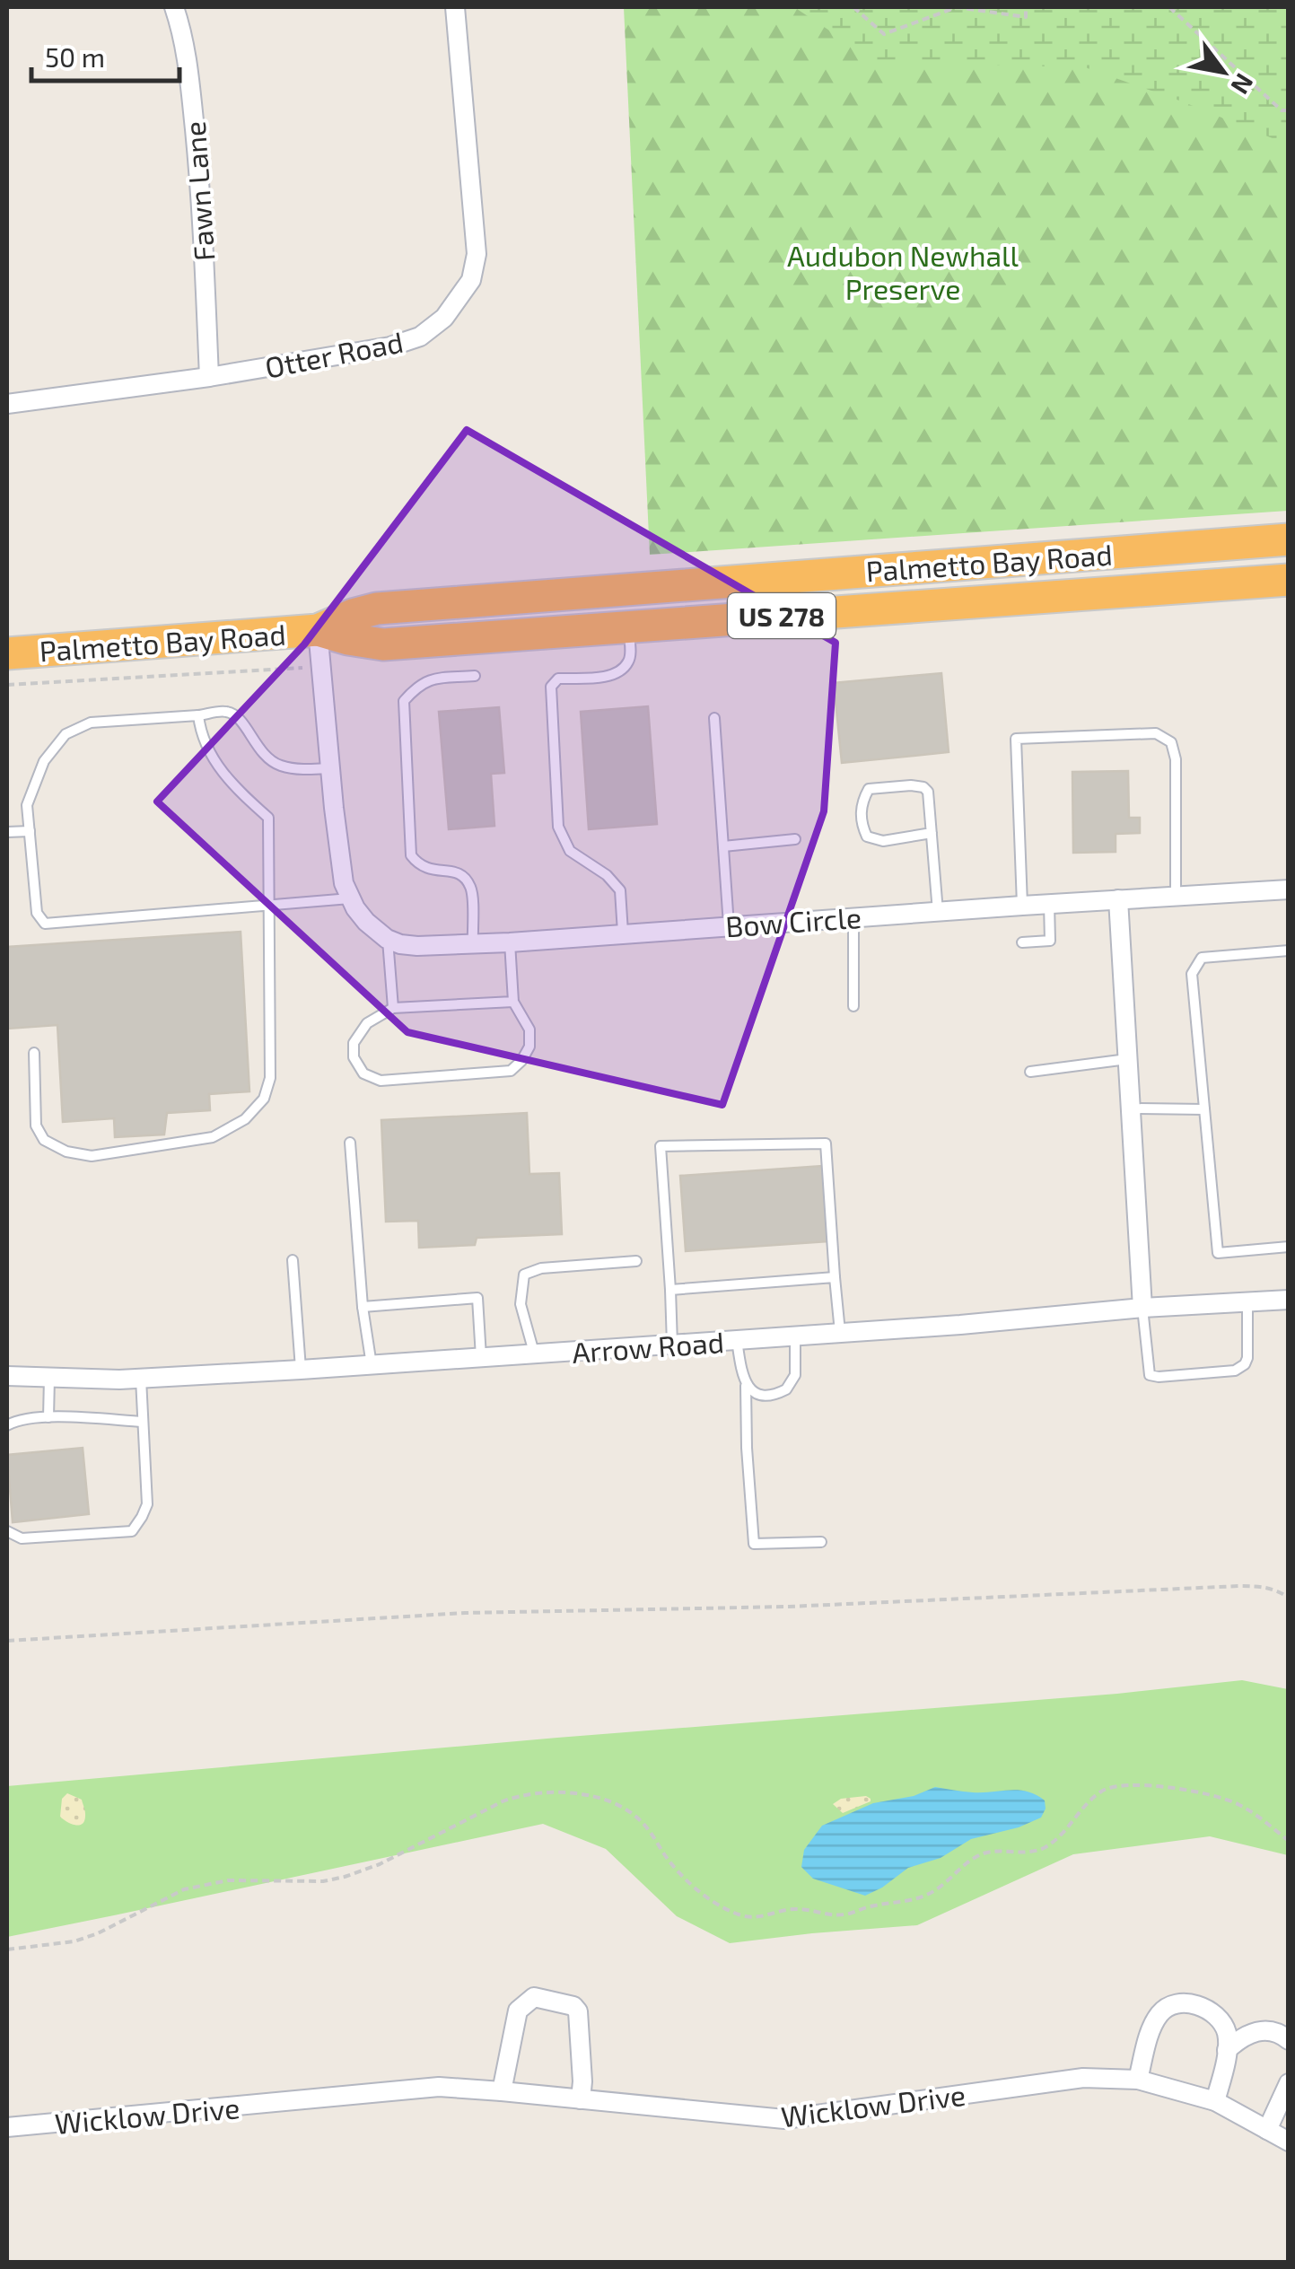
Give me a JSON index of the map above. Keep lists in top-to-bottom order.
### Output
{
  "streets": {
    "highway": ["Palmetto Bay Road", "US 278"],
    "street": [
      "Fawn Lane",
      "Otter Road",
      "Bow Circle",
      "Arrow Road",
      "Wicklow Drive"
    ]
  },
  "crossings": [
    ["Fawn Lane", "Otter Road"]
  ],
  "parks": ["Audubon Newhall Preserve"],
  "scale_bar": "50 m",
  "north": "bottom right"
}
